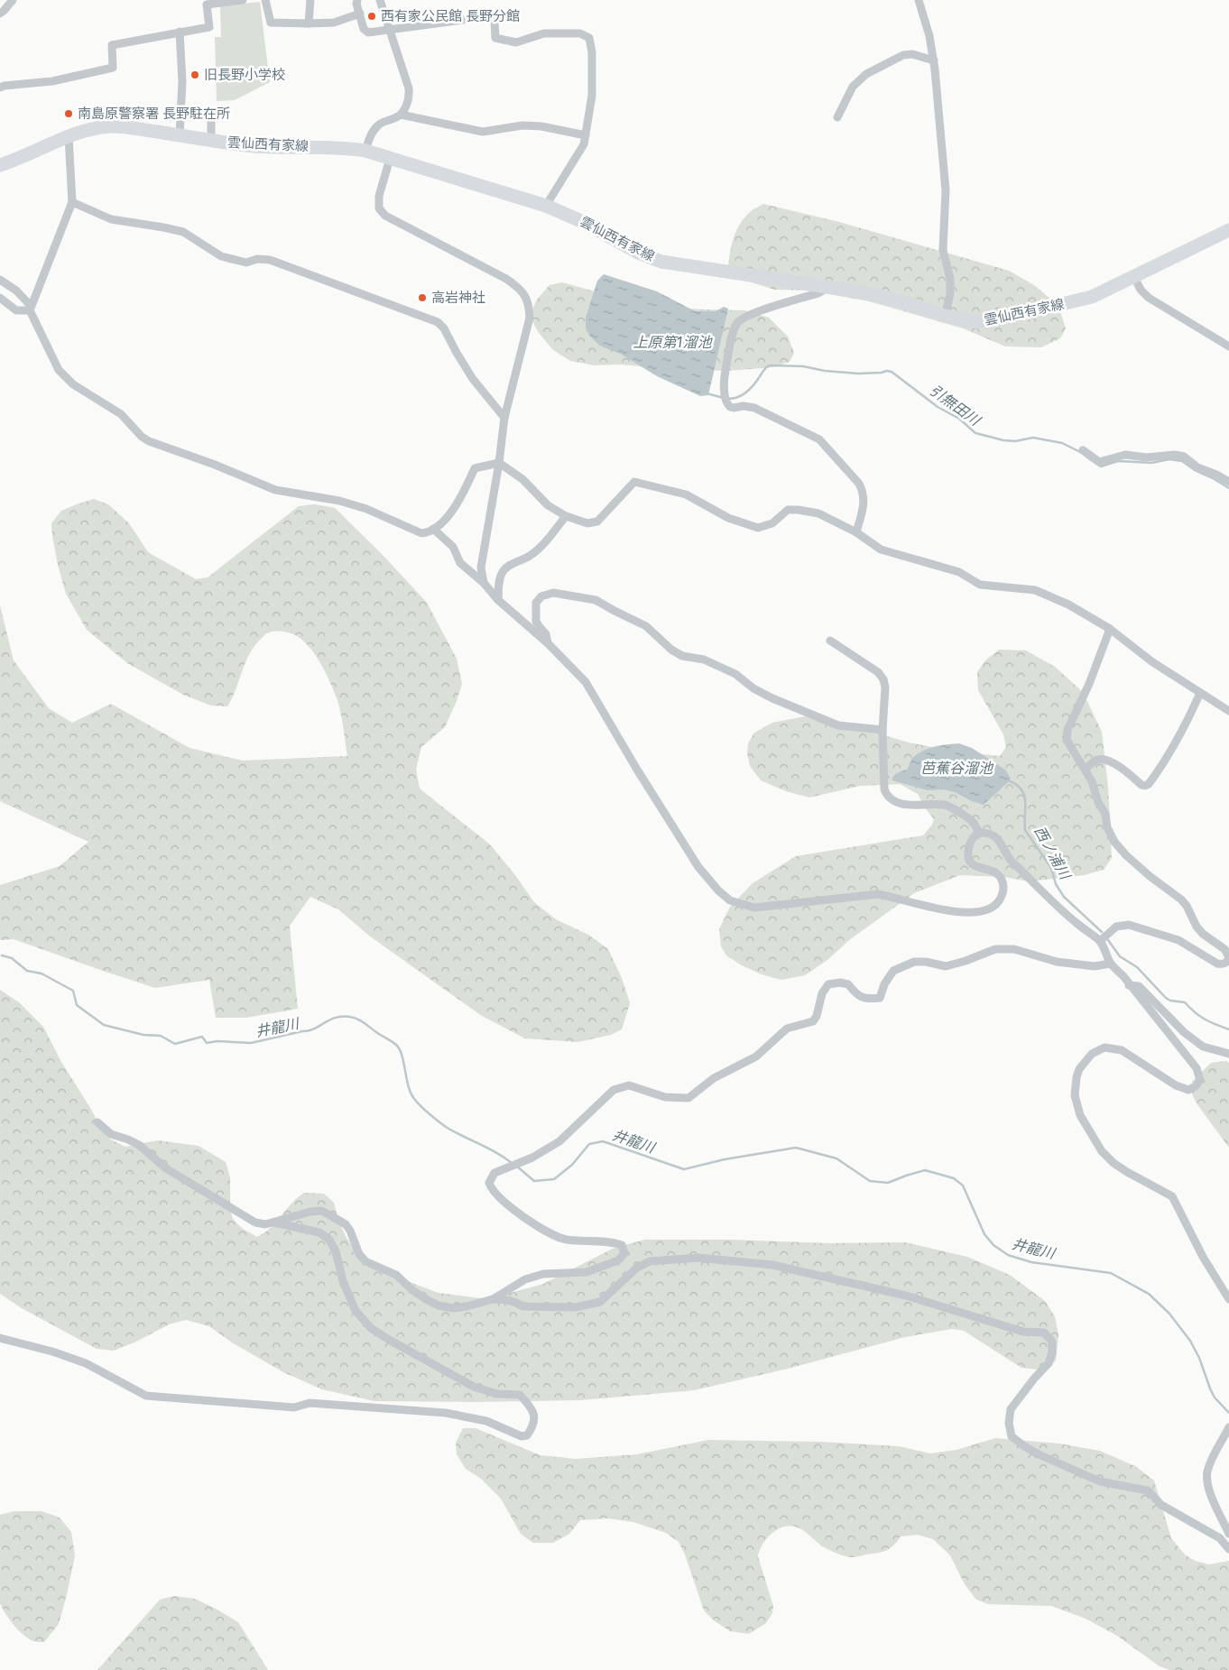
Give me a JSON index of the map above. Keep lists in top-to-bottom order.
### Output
{
  "streets": {
    "main road": ["雲仙西有家線"]
  },
  "water": [
    "上原第1溜池",
    "引無田川",
    "芭蕉谷溜池",
    "西ノ浦川",
    "井龍川"
  ],
  "places": [
    "西有家公民館 長野分館",
    "旧長野小学校",
    "南島原警察署 長野駐在所",
    "高岩神社"
  ]
}
